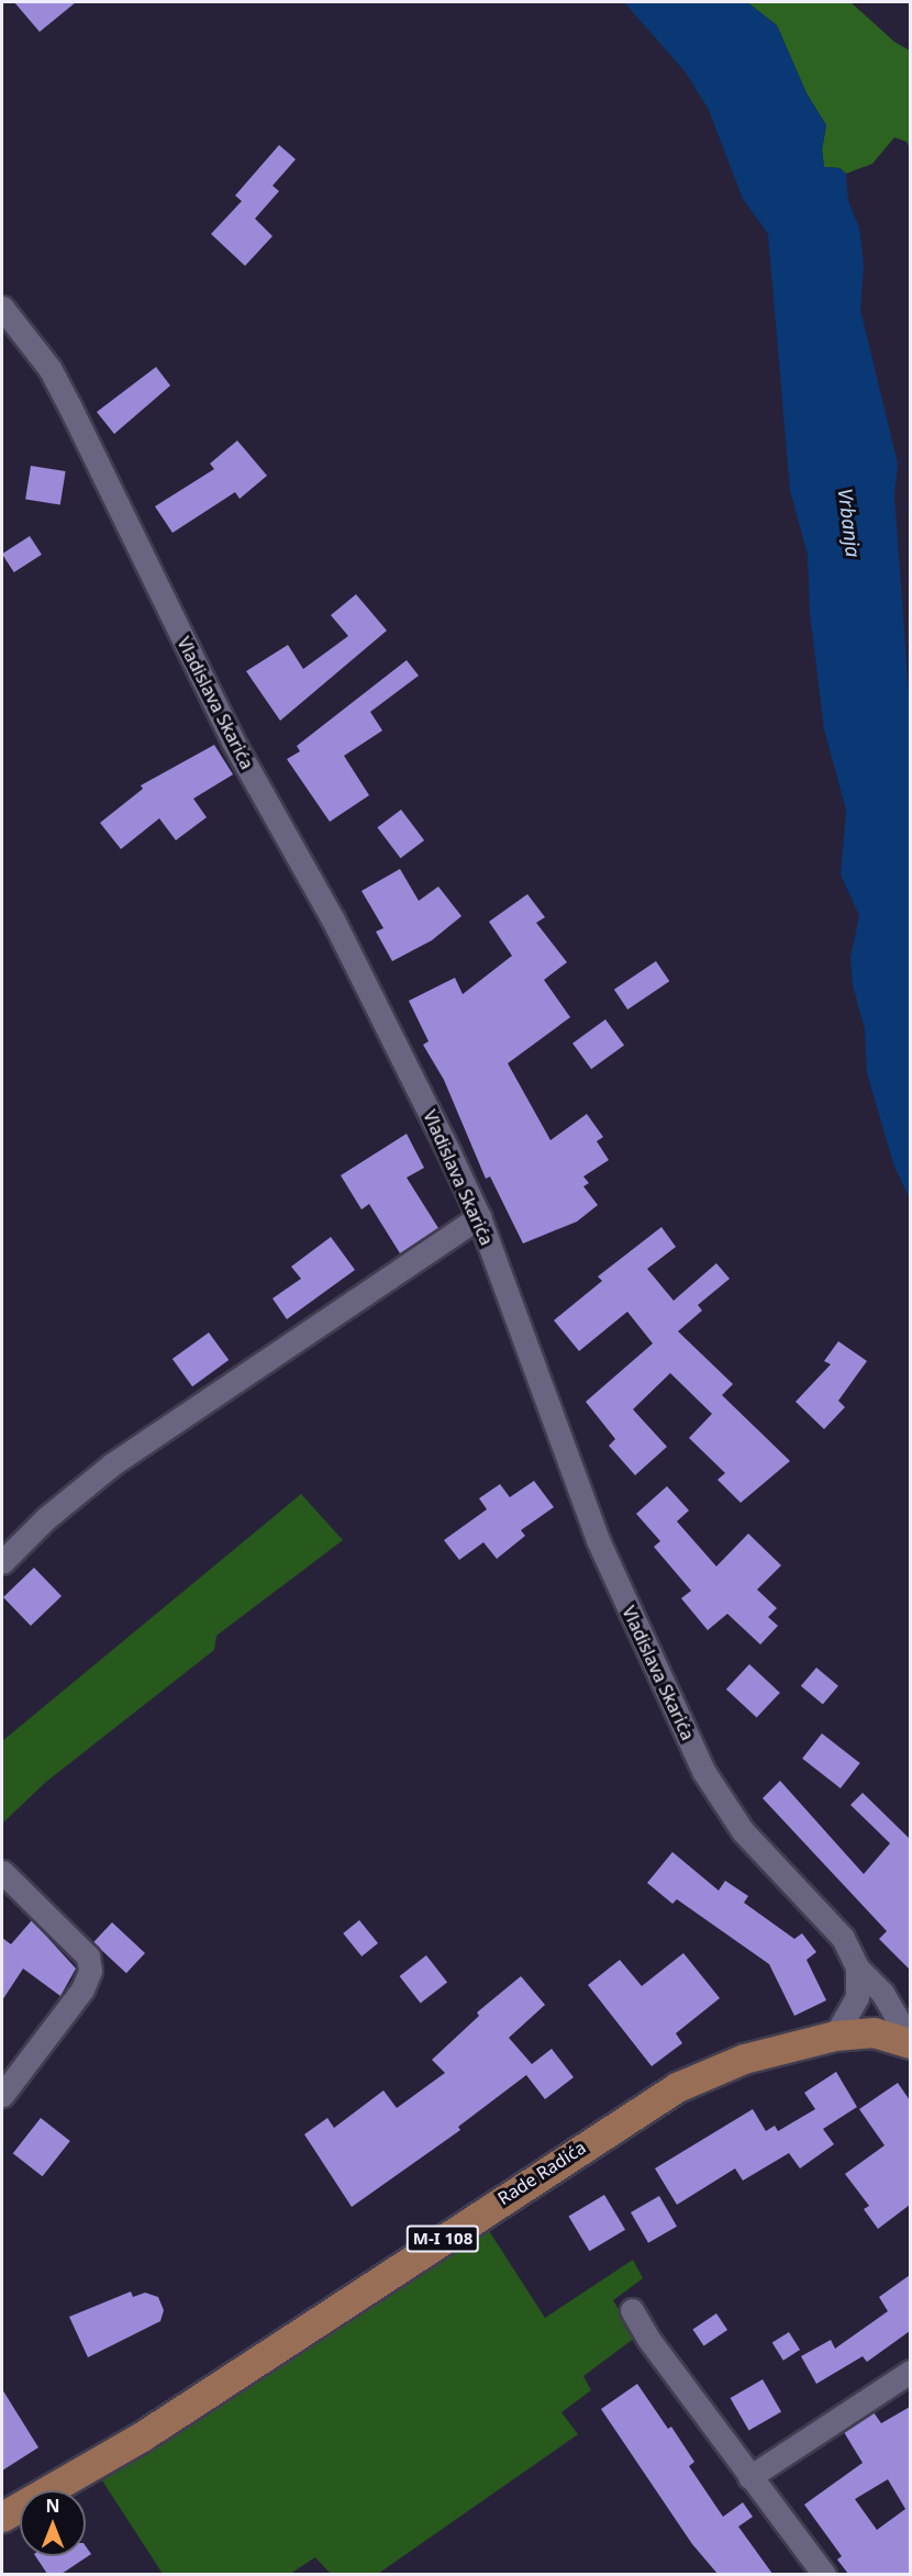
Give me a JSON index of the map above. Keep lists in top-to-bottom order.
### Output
{
  "streets": {
    "main road": ["Rade Radića", "M-I 108"],
    "street": ["Vladislava Skarića"]
  },
  "crossings": [
    ["Vladislava Skarića", "Rade Radića"]
  ],
  "water": ["Vrbanja"],
  "north": "top"
}
